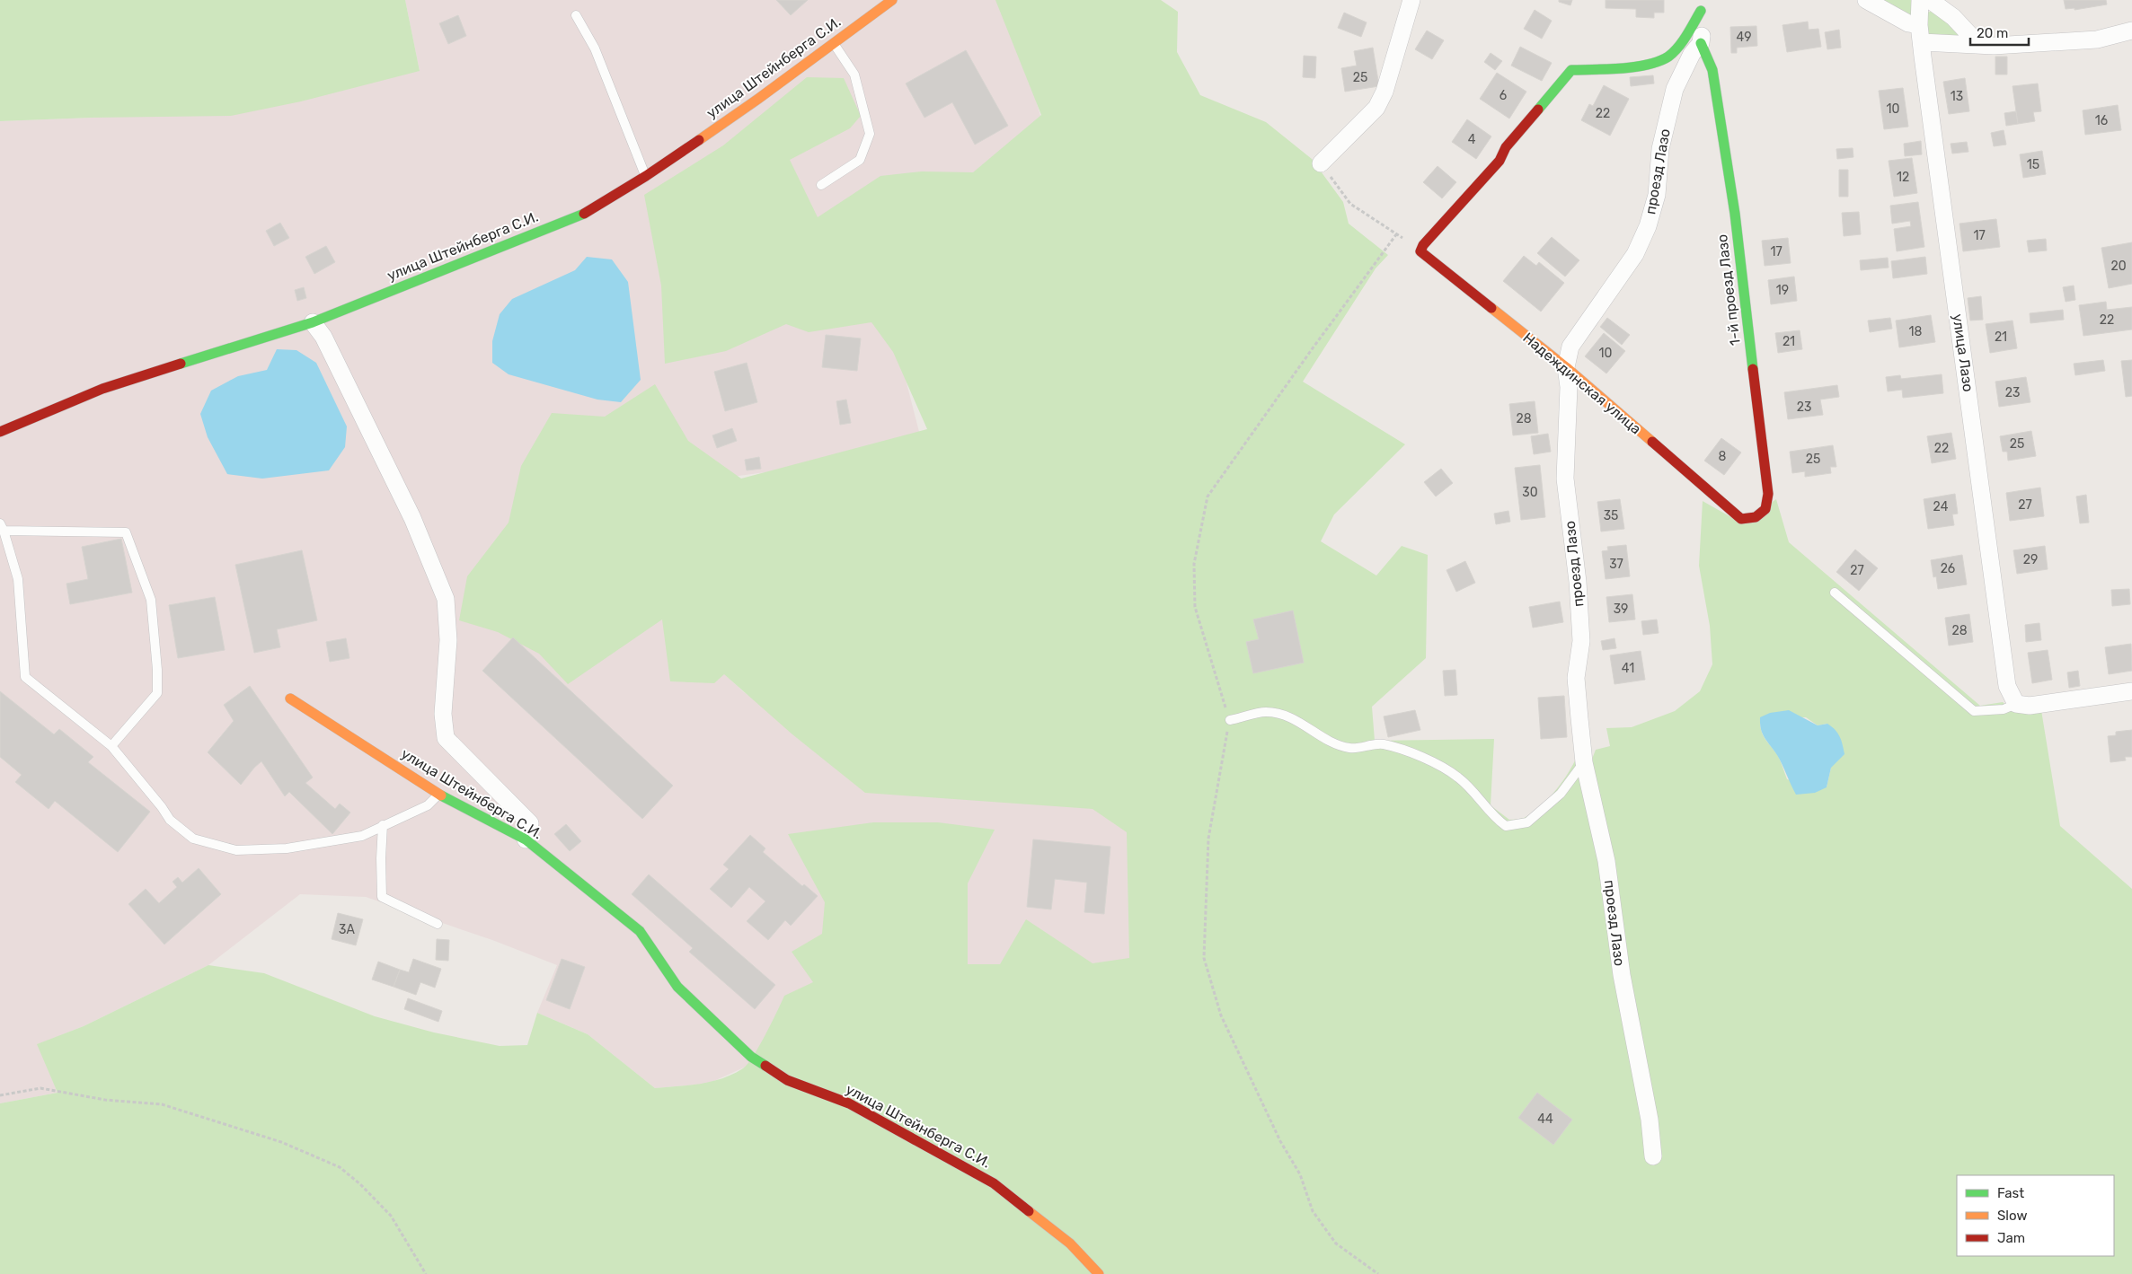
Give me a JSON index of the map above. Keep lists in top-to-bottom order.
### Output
{
  "streets": {
    "street": [
      "улица Штейнберга С.И.",
      "проезд Лазо",
      "1-й проезд Лазо",
      "улица Лазо",
      "Надеждинская улица"
    ]
  },
  "crossings": [
    ["проезд Лазо", "1-й проезд Лазо"],
    ["проезд Лазо", "Надеждинская улица"],
    ["1-й проезд Лазо", "Надеждинская улица"]
  ],
  "house_numbers": [
    "49",
    "25",
    "6",
    "13",
    "10",
    "22",
    "16",
    "4",
    "15",
    "12",
    "17",
    "17",
    "20",
    "19",
    "22",
    "18",
    "21",
    "21",
    "10",
    "23",
    "23",
    "28",
    "25",
    "22",
    "8",
    "25",
    "30",
    "27",
    "24",
    "35",
    "29",
    "37",
    "26",
    "27",
    "39",
    "28",
    "41",
    "3А",
    "44"
  ],
  "legend": ["Fast", "Slow", "Jam"],
  "scale_bar": "20 m"
}
